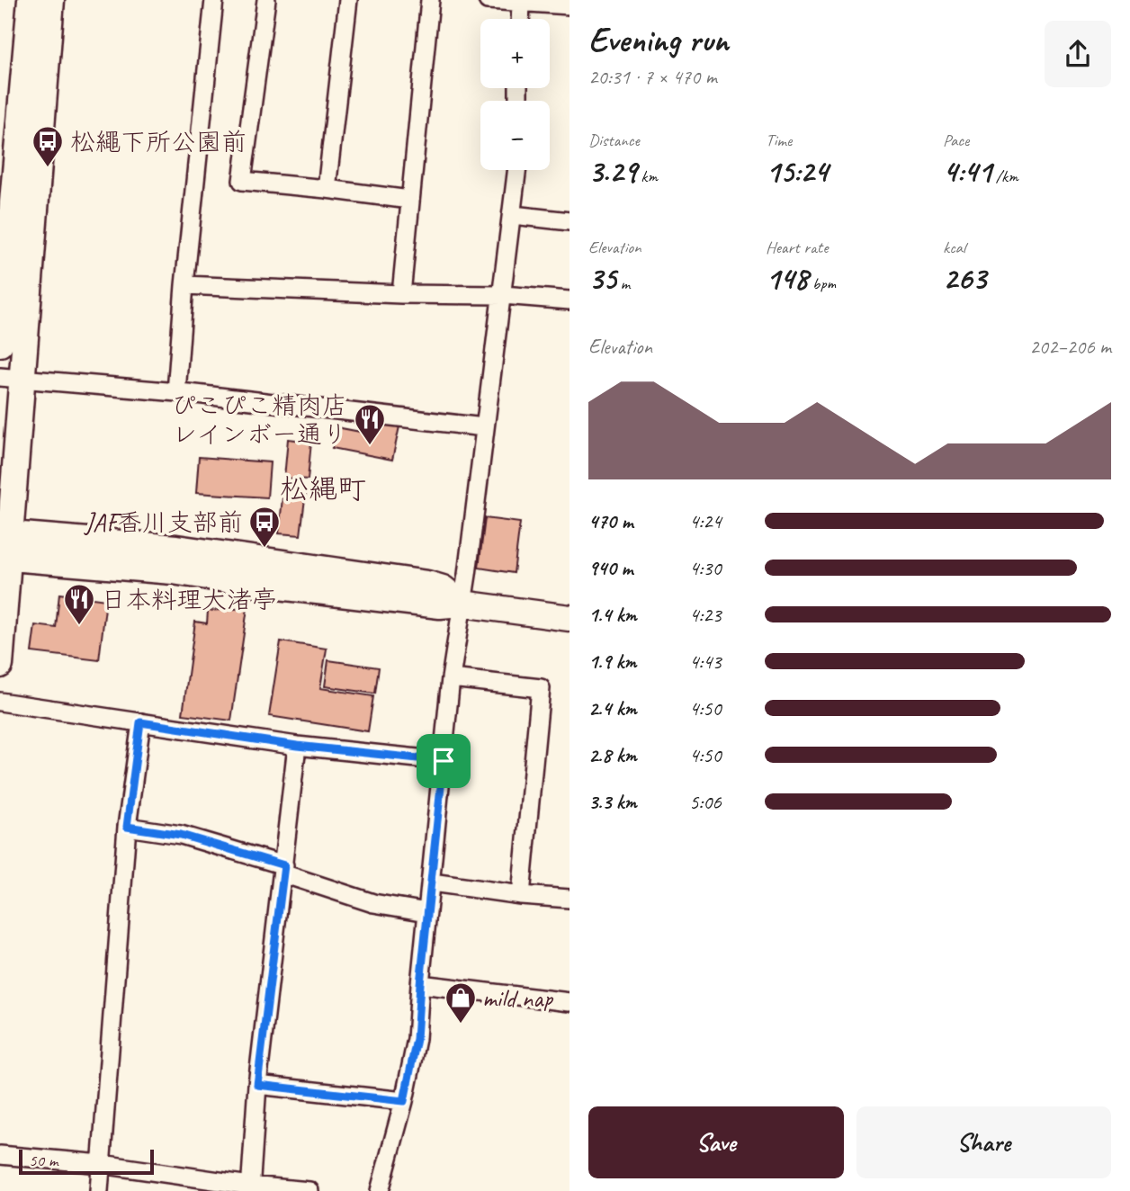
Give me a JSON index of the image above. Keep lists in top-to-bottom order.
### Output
{
  "districts": ["松縄町"],
  "places": {
    "bus stop": ["松繩下所公園前", "JAF香川支部前"],
    "restaurant": ["ぴこぴこ精肉店 レインボー通り", "日本料理大渚亭"],
    "shop": ["mild nap"]
  },
  "scale_bar": "50 m",
  "page": {
    "heading": ["Evening run", "20:31 · 7 × 470 m"],
    "map_buttons": ["+", "−"],
    "stats": [
      ["Distance", "3.29 km"],
      ["Time", "15:24"],
      ["Pace", "4:41 /km"],
      ["Elevation", "35 m"],
      ["Heart rate", "148 bpm"],
      ["kcal", "263"]
    ],
    "chart": ["Elevation", "202–206 m"],
    "list": [
      {
        "name": "470 m",
        "note": "4:24"
      },
      {
        "name": "940 m",
        "note": "4:30"
      },
      {
        "name": "1.4 km",
        "note": "4:23"
      },
      {
        "name": "1.9 km",
        "note": "4:43"
      },
      {
        "name": "2.4 km",
        "note": "4:50"
      },
      {
        "name": "2.8 km",
        "note": "4:50"
      },
      {
        "name": "3.3 km",
        "note": "5:06"
      }
    ],
    "buttons": ["Save", "Share"],
    "scale": "50 m"
  }
}
